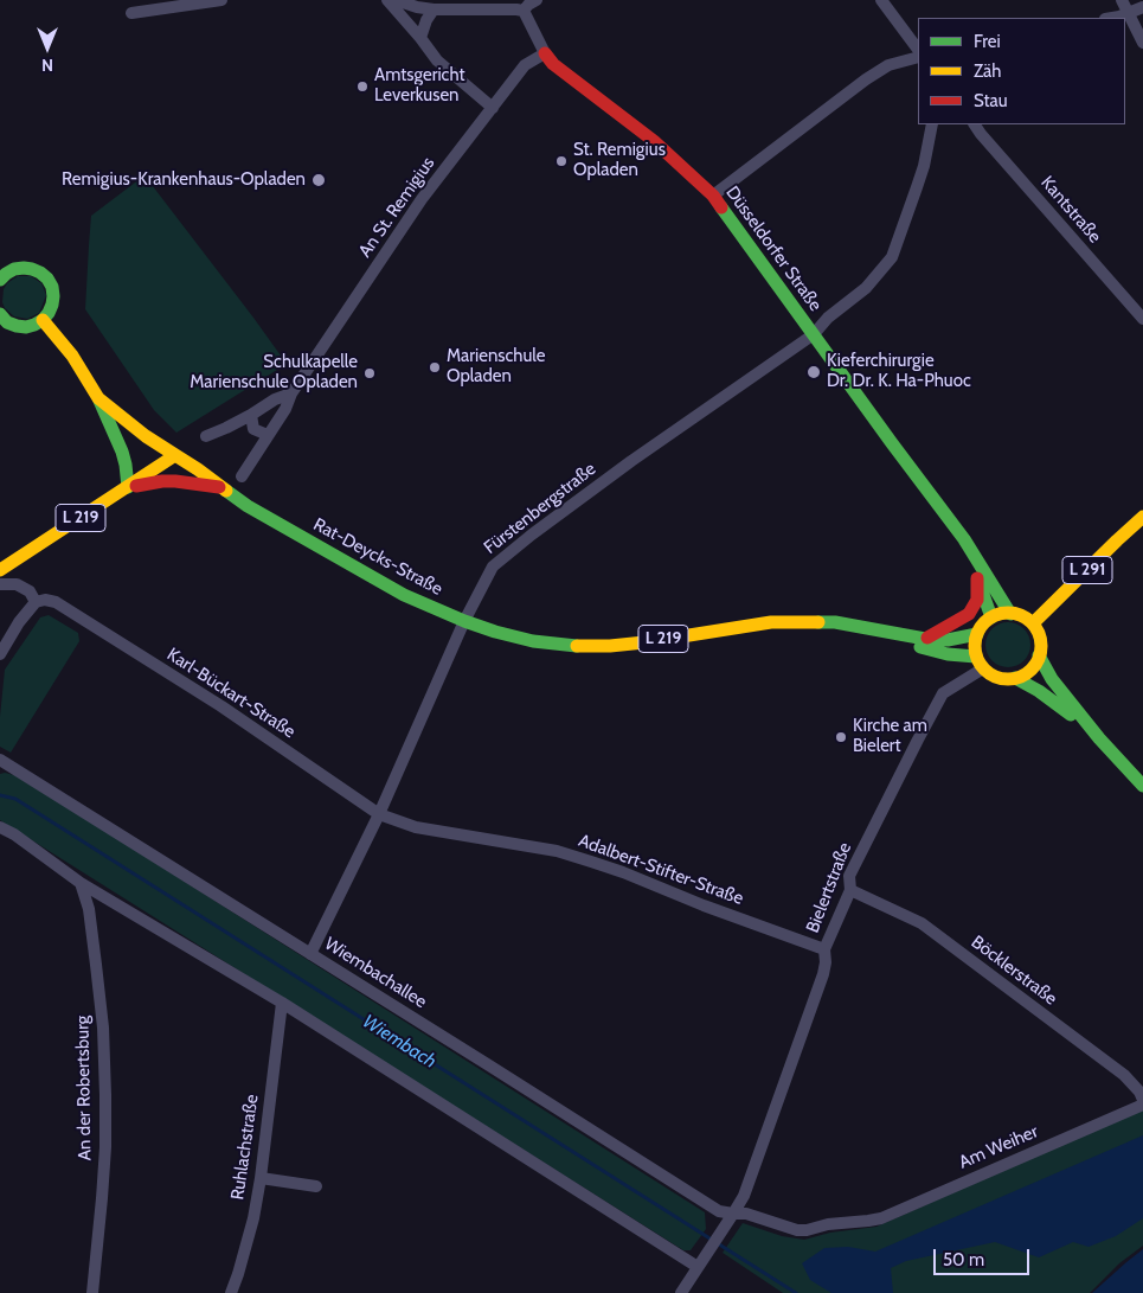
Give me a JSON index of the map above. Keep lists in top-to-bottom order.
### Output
{
  "streets": {
    "main road": [
      "Düsseldorfer Straße",
      "L 219",
      "Rat-Deycks-Straße",
      "L 291"
    ],
    "street": [
      "An St. Remigius",
      "Kantstraße",
      "Fürstenbergstraße",
      "Karl-Bückart-Straße",
      "Adalbert-Stifter-Straße",
      "Bielertstraße",
      "Böcklerstraße",
      "Wiembachallee",
      "An der Robertsburg",
      "Ruhlachstraße",
      "Am Weiher"
    ]
  },
  "crossings": [
    ["An St. Remigius", "Düsseldorfer Straße"],
    ["Düsseldorfer Straße", "Fürstenbergstraße"],
    ["Düsseldorfer Straße", "L 219"],
    ["Düsseldorfer Straße", "Rat-Deycks-Straße"],
    ["Düsseldorfer Straße", "L 291"],
    ["Düsseldorfer Straße", "Bielertstraße"],
    ["Fürstenbergstraße", "Rat-Deycks-Straße"],
    ["Fürstenbergstraße", "Karl-Bückart-Straße"],
    ["Fürstenbergstraße", "Adalbert-Stifter-Straße"],
    ["Fürstenbergstraße", "Wiembachallee"],
    ["L 219", "Rat-Deycks-Straße"],
    ["L 219", "L 291"],
    ["L 219", "Bielertstraße"],
    ["Rat-Deycks-Straße", "L 291"],
    ["Rat-Deycks-Straße", "Bielertstraße"],
    ["L 291", "Bielertstraße"],
    ["Karl-Bückart-Straße", "Adalbert-Stifter-Straße"],
    ["Adalbert-Stifter-Straße", "Bielertstraße"],
    ["Bielertstraße", "Böcklerstraße"],
    ["Bielertstraße", "Wiembachallee"],
    ["Wiembachallee", "Am Weiher"]
  ],
  "water": ["Wiembach"],
  "places": [
    "Amtsgericht Leverkusen",
    "St. Remigius Opladen",
    "Remigius-Krankenhaus-Opladen",
    "Marienschule Opladen",
    "Kieferchirurgie Dr. Dr. K. Ha-Phuoc",
    "Schulkapelle Marienschule Opladen",
    "Kirche am Bielert"
  ],
  "legend": ["Frei", "Zäh", "Stau"],
  "scale_bar": "50 m",
  "north": "bottom"
}
